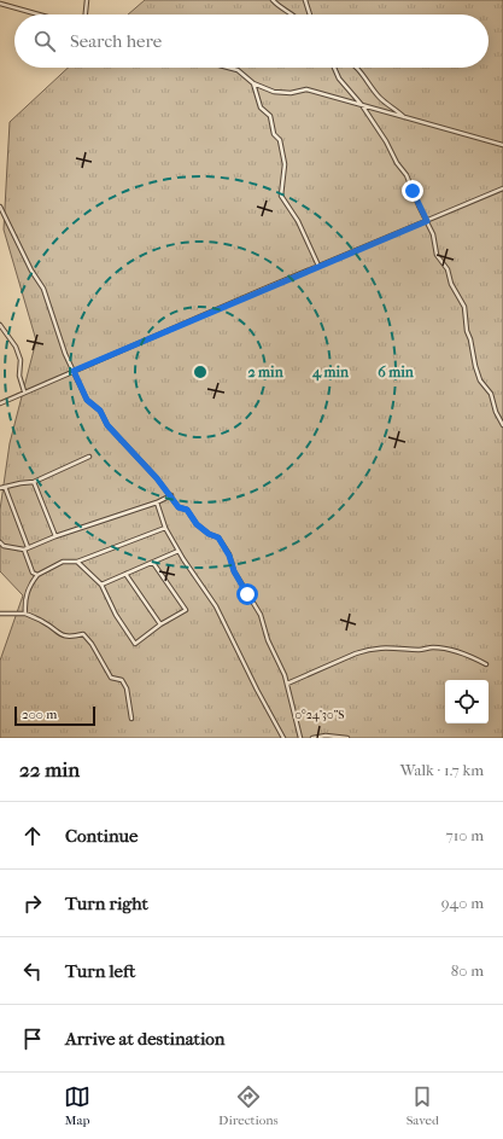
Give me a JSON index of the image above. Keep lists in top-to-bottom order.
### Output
{
  "scale_bar": "200 m",
  "page": {
    "search": "Search here",
    "scale": "200 m",
    "heading": ["22 min", "Walk · 1.7 km"],
    "list": [
      ["Continue", "710 m"],
      ["Turn right", "940 m"],
      ["Turn left", "80 m"],
      "Arrive at destination"
    ],
    "nav": ["Map", "Directions", "Saved"]
  },
  "coordinates": ["0°24'30\"S"],
  "rings": ["2 min", "4 min", "6 min"]
}
